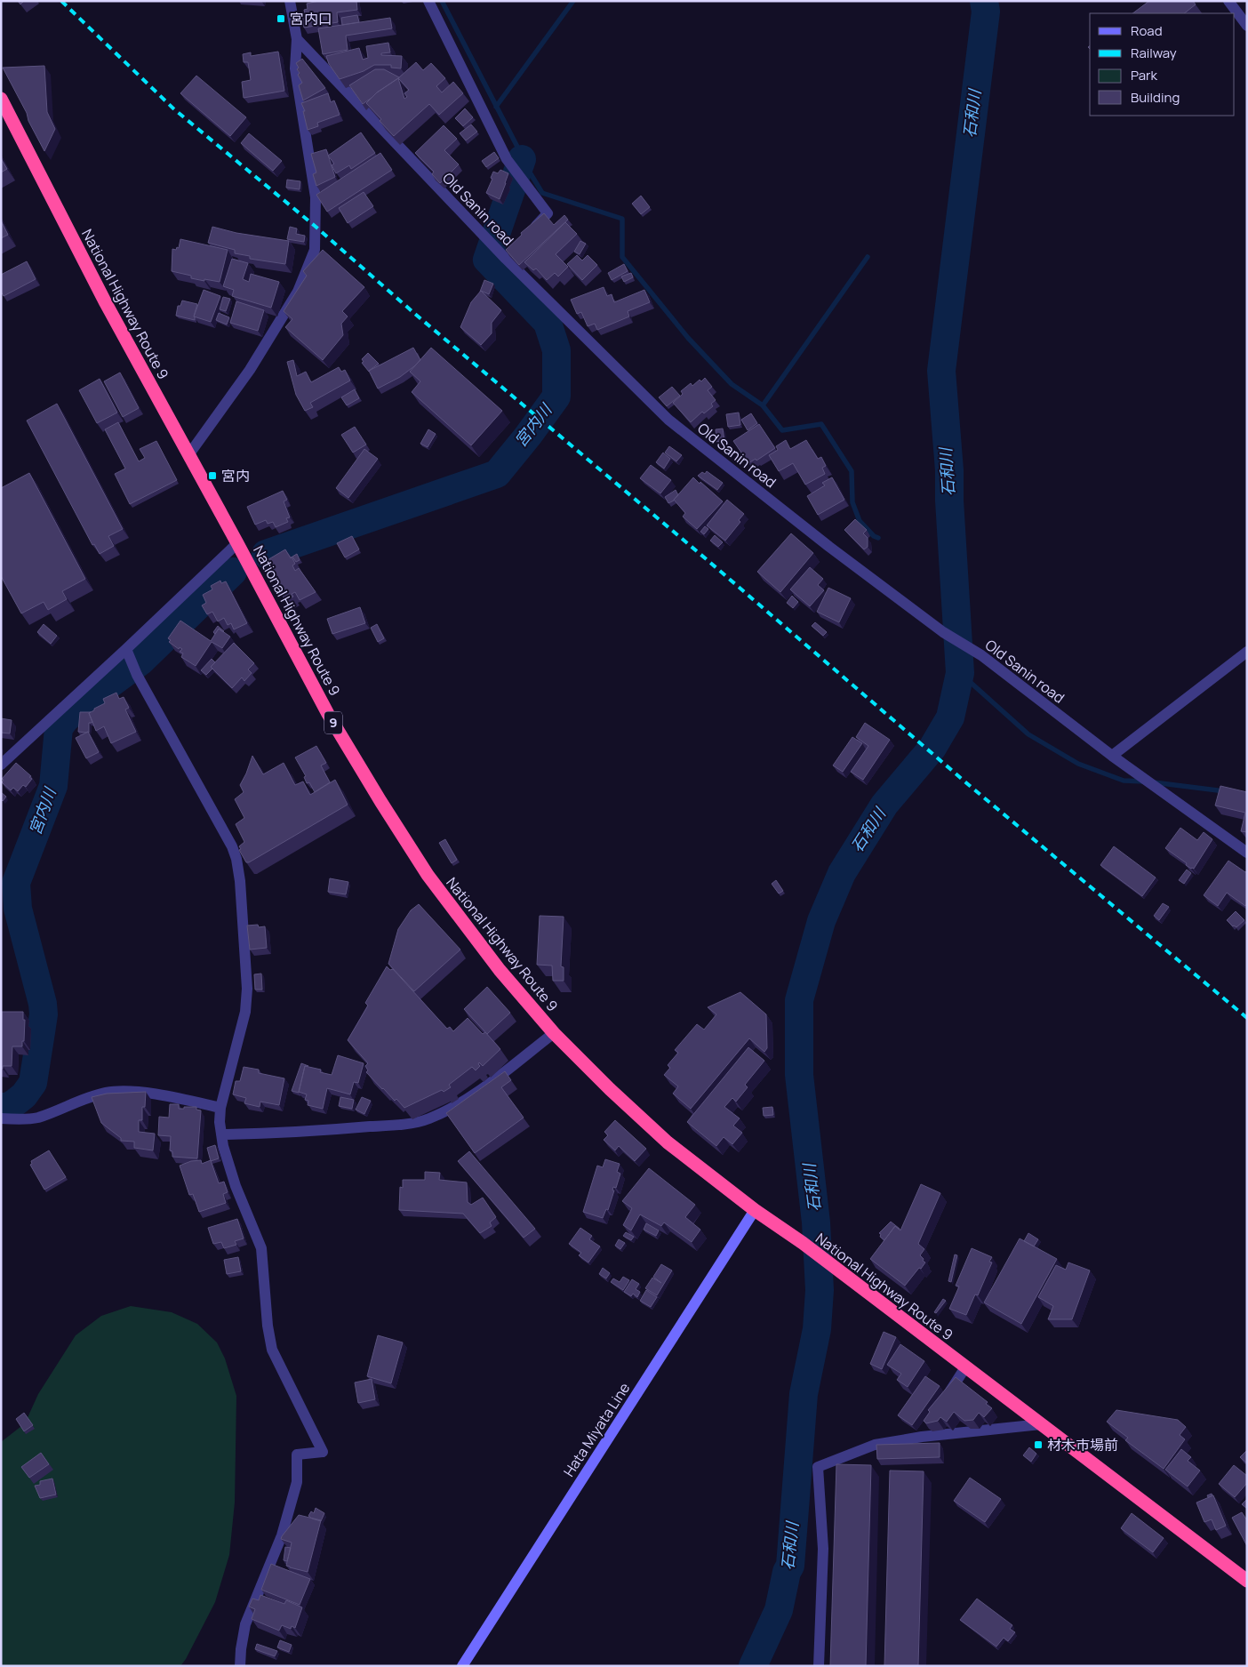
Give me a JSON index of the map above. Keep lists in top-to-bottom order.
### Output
{
  "streets": {
    "highway": ["National Highway Route 9", "9"],
    "main road": ["Hata Miyata Line"],
    "street": ["Old Sanin road"]
  },
  "crossings": [
    ["National Highway Route 9", "Hata Miyata Line"]
  ],
  "water": ["石和川", "宮内川"],
  "places": {
    "transit": ["宮内口", "宮内", "材木市場前"]
  },
  "legend": [
    "Road",
    "Railway",
    "Park",
    "Building"
  ]
}
